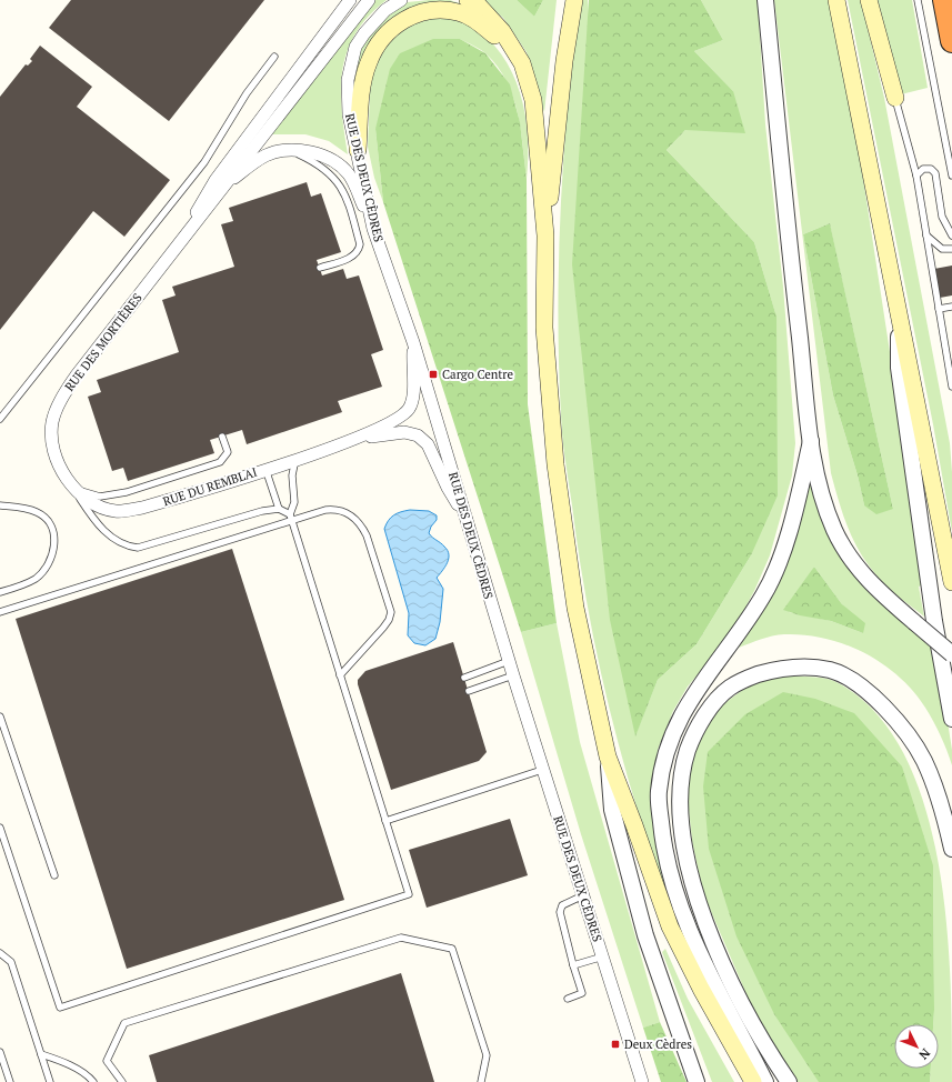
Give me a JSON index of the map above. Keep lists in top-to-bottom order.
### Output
{
  "streets": {
    "street": ["RUE DES DEUX CÈDRES", "RUE DES MORTIÈRES", "RUE DU REMBLAI"]
  },
  "crossings": [
    ["RUE DES DEUX CÈDRES", "RUE DU REMBLAI"],
    ["RUE DES MORTIÈRES", "RUE DU REMBLAI"]
  ],
  "places": {
    "transit": ["Cargo Centre", "Deux Cèdres"]
  },
  "north": "bottom right"
}
